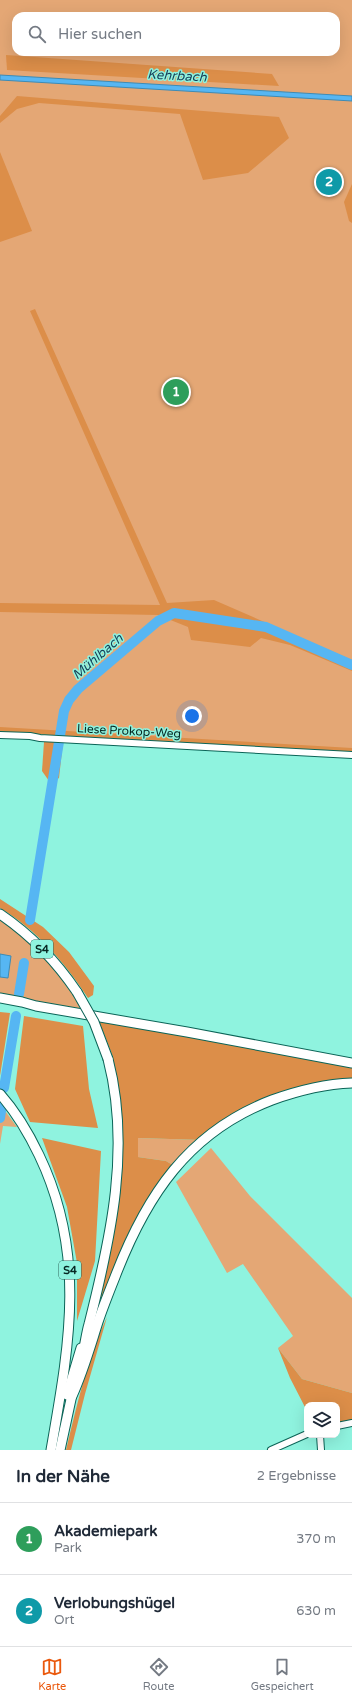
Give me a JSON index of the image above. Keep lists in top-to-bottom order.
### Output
{
  "streets": {
    "highway": ["S4"],
    "street": ["Liese Prokop-Weg"]
  },
  "water": ["Kehrbach", "Mühlbach"],
  "page": {
    "search": "Hier suchen",
    "pins": ["2", "1"],
    "heading": ["In der Nähe", "2 Ergebnisse"],
    "list": [
      {
        "mark": "1",
        "name": "Akademiepark",
        "note": "Park",
        "value": "370 m"
      },
      {
        "mark": "2",
        "name": "Verlobungshügel",
        "note": "Ort",
        "value": "630 m"
      }
    ],
    "nav": ["Karte", "Route", "Gespeichert"]
  }
}
